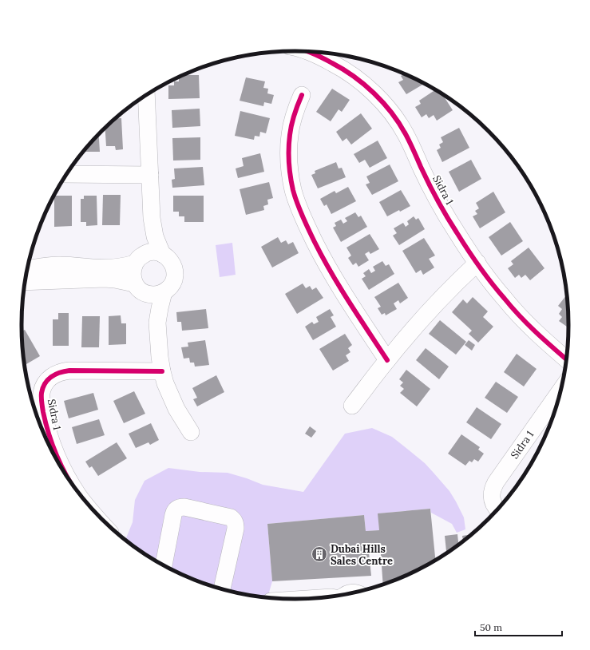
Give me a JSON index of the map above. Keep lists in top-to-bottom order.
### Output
{
  "streets": {
    "street": ["Sidra 1"]
  },
  "places": {
    "building": ["Dubai Hills Sales Centre"]
  },
  "scale_bar": "50 m"
}
